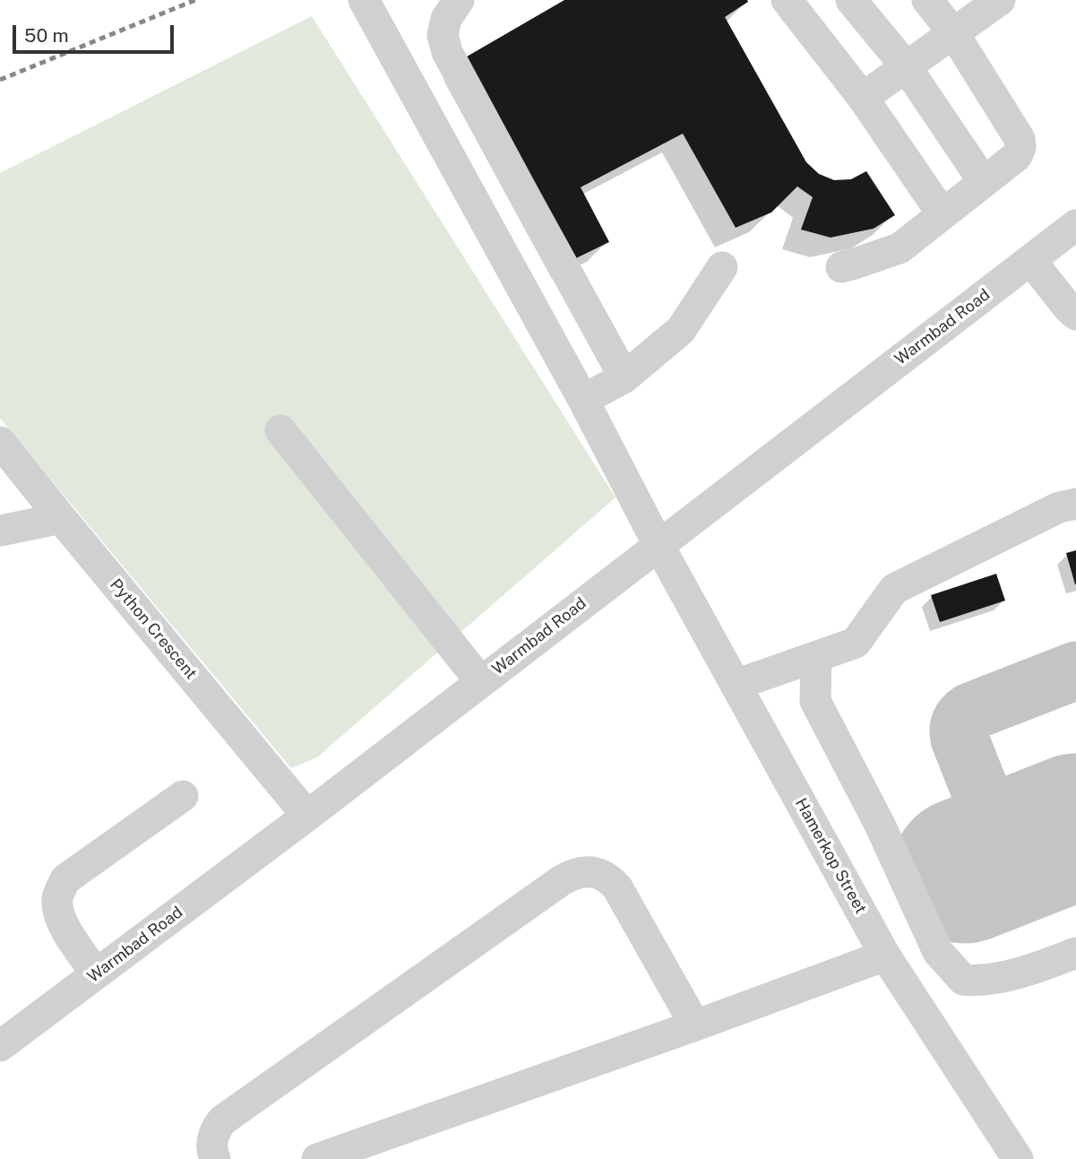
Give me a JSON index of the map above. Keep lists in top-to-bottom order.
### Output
{
  "streets": {
    "street": ["Warmbad Road", "Python Crescent", "Hamerkop Street"]
  },
  "crossings": [
    ["Warmbad Road", "Python Crescent"],
    ["Warmbad Road", "Hamerkop Street"]
  ],
  "scale_bar": "50 m"
}
